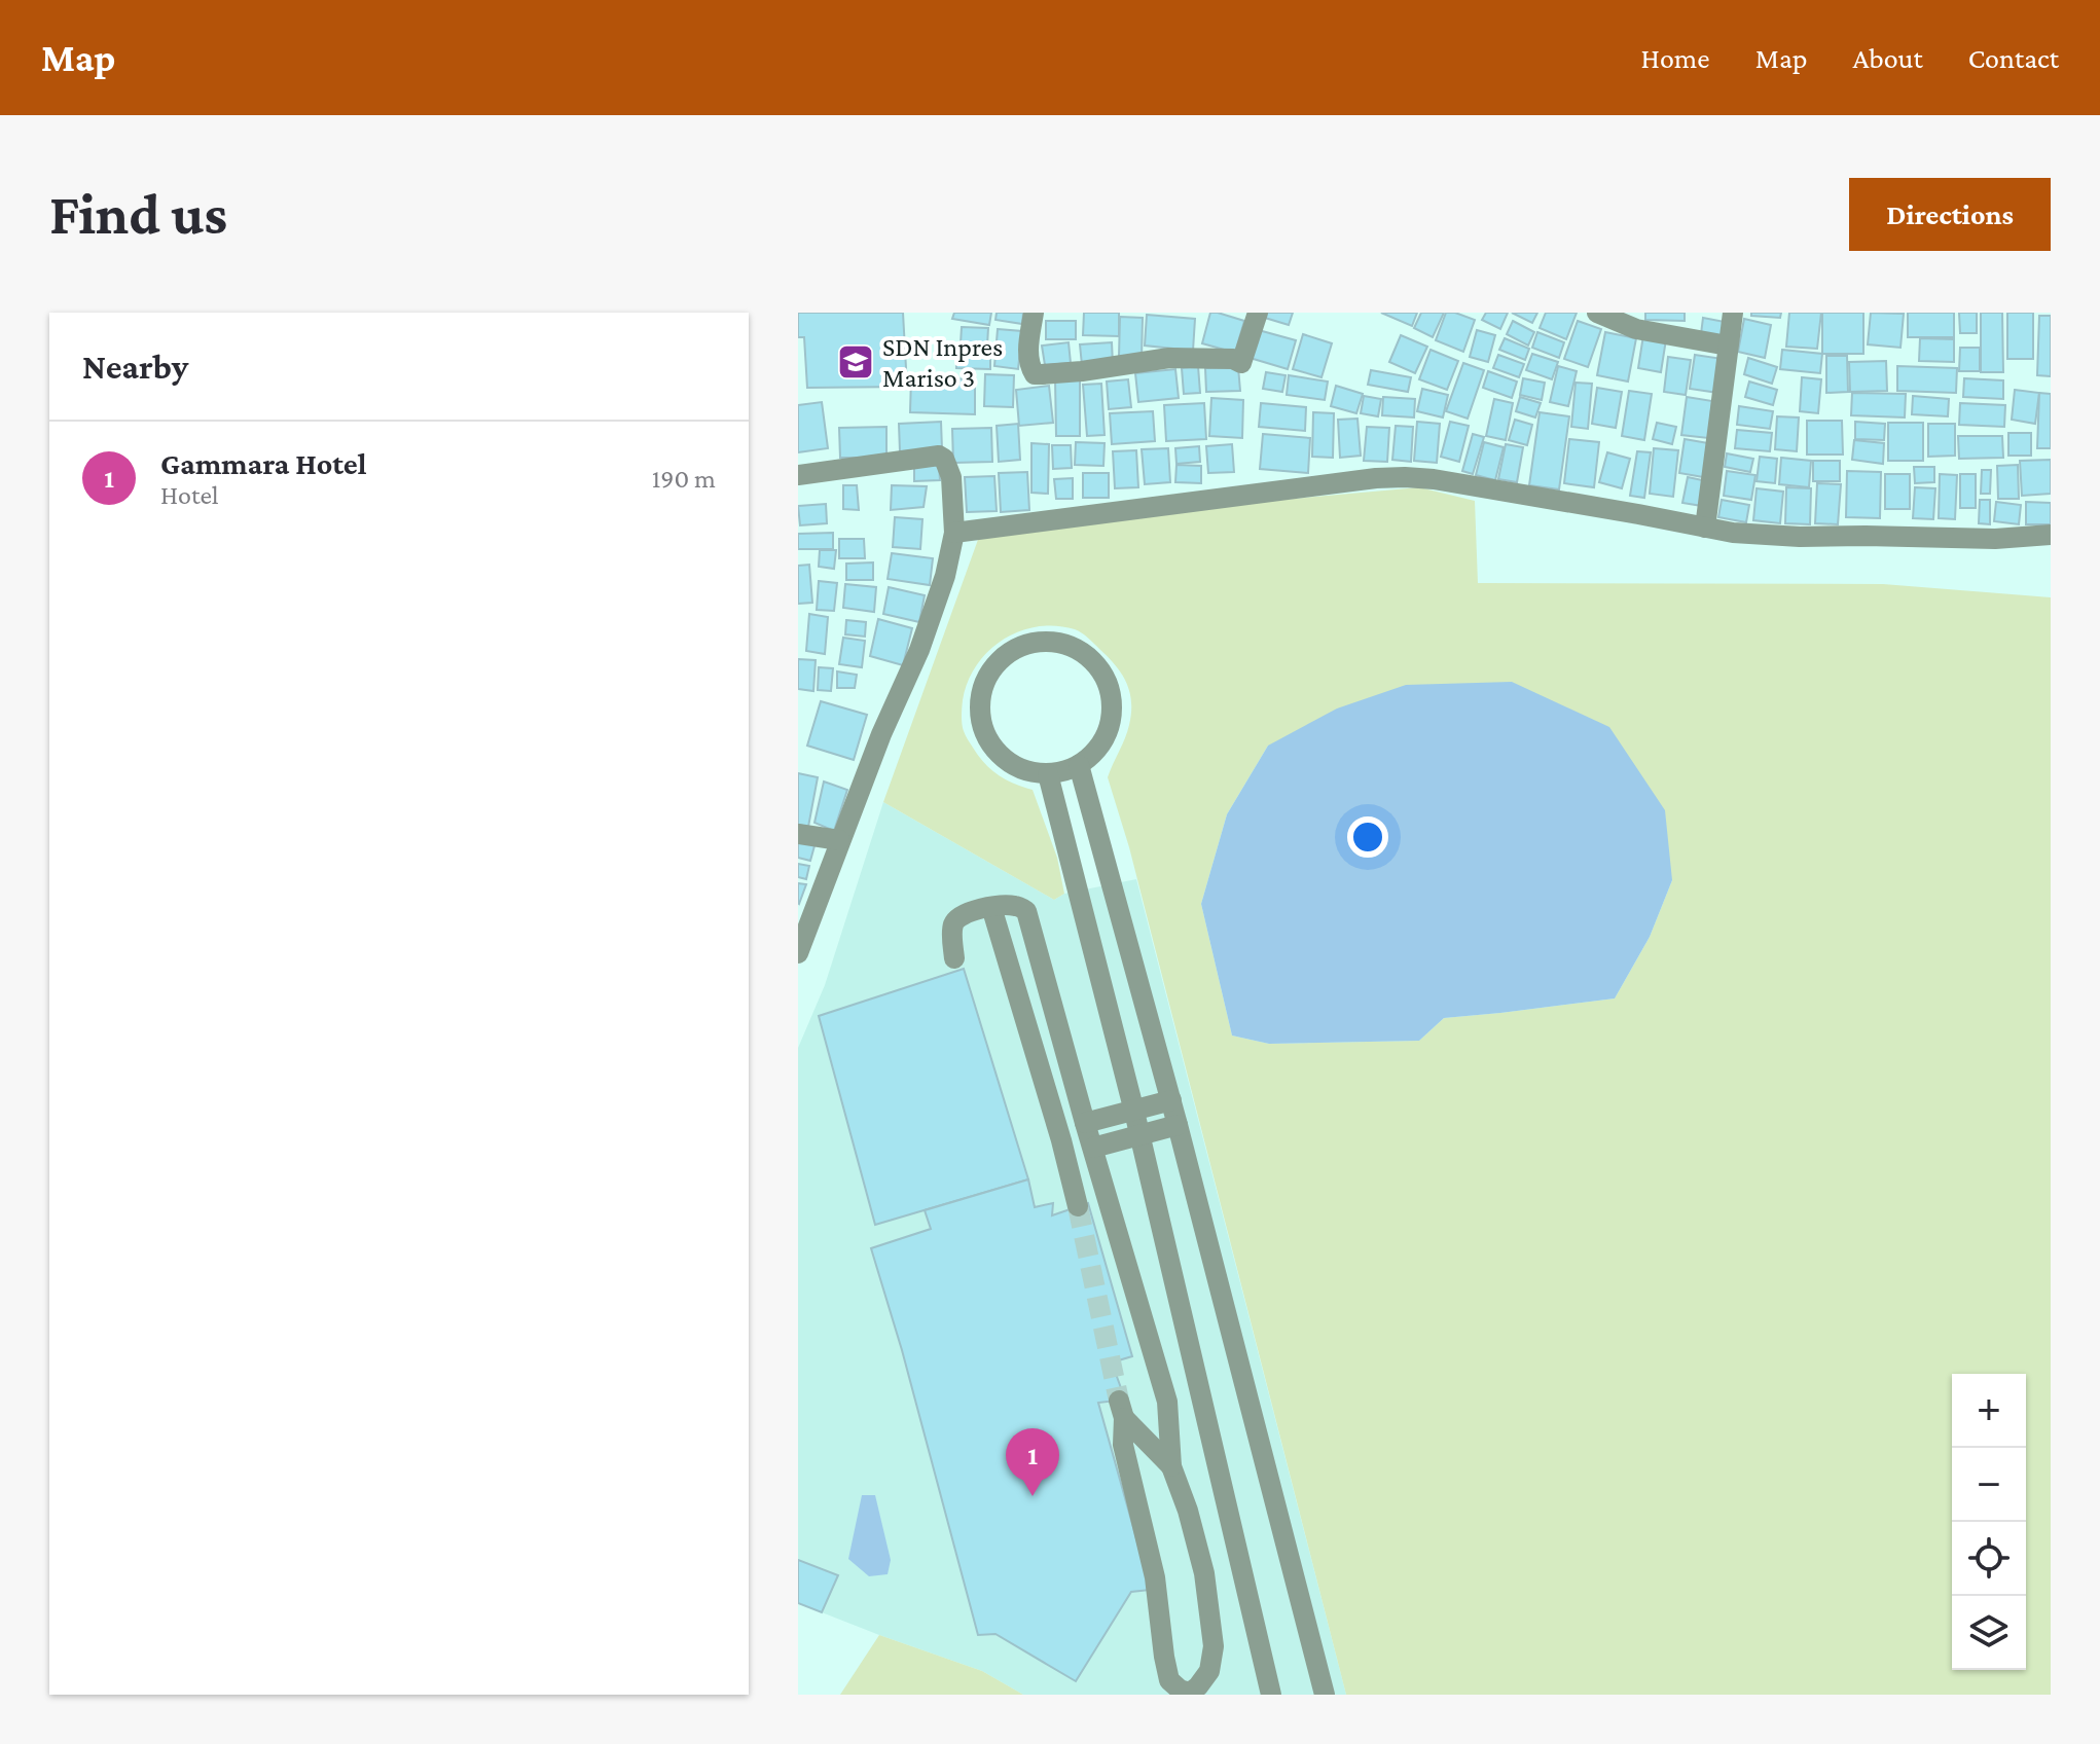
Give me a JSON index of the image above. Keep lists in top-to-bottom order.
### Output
{
  "places": {
    "school or university": ["SDN Inpres Mariso 3"]
  },
  "page": {
    "header": "Map",
    "nav": [
      "Home",
      "Map",
      "About",
      "Contact"
    ],
    "buttons": "Directions",
    "title": "Find us",
    "heading": "Nearby",
    "list": [
      {
        "mark": "1",
        "name": "Gammara Hotel",
        "note": "Hotel",
        "value": "190 m"
      }
    ],
    "map_buttons": ["+", "−"],
    "pins": "1"
  }
}
